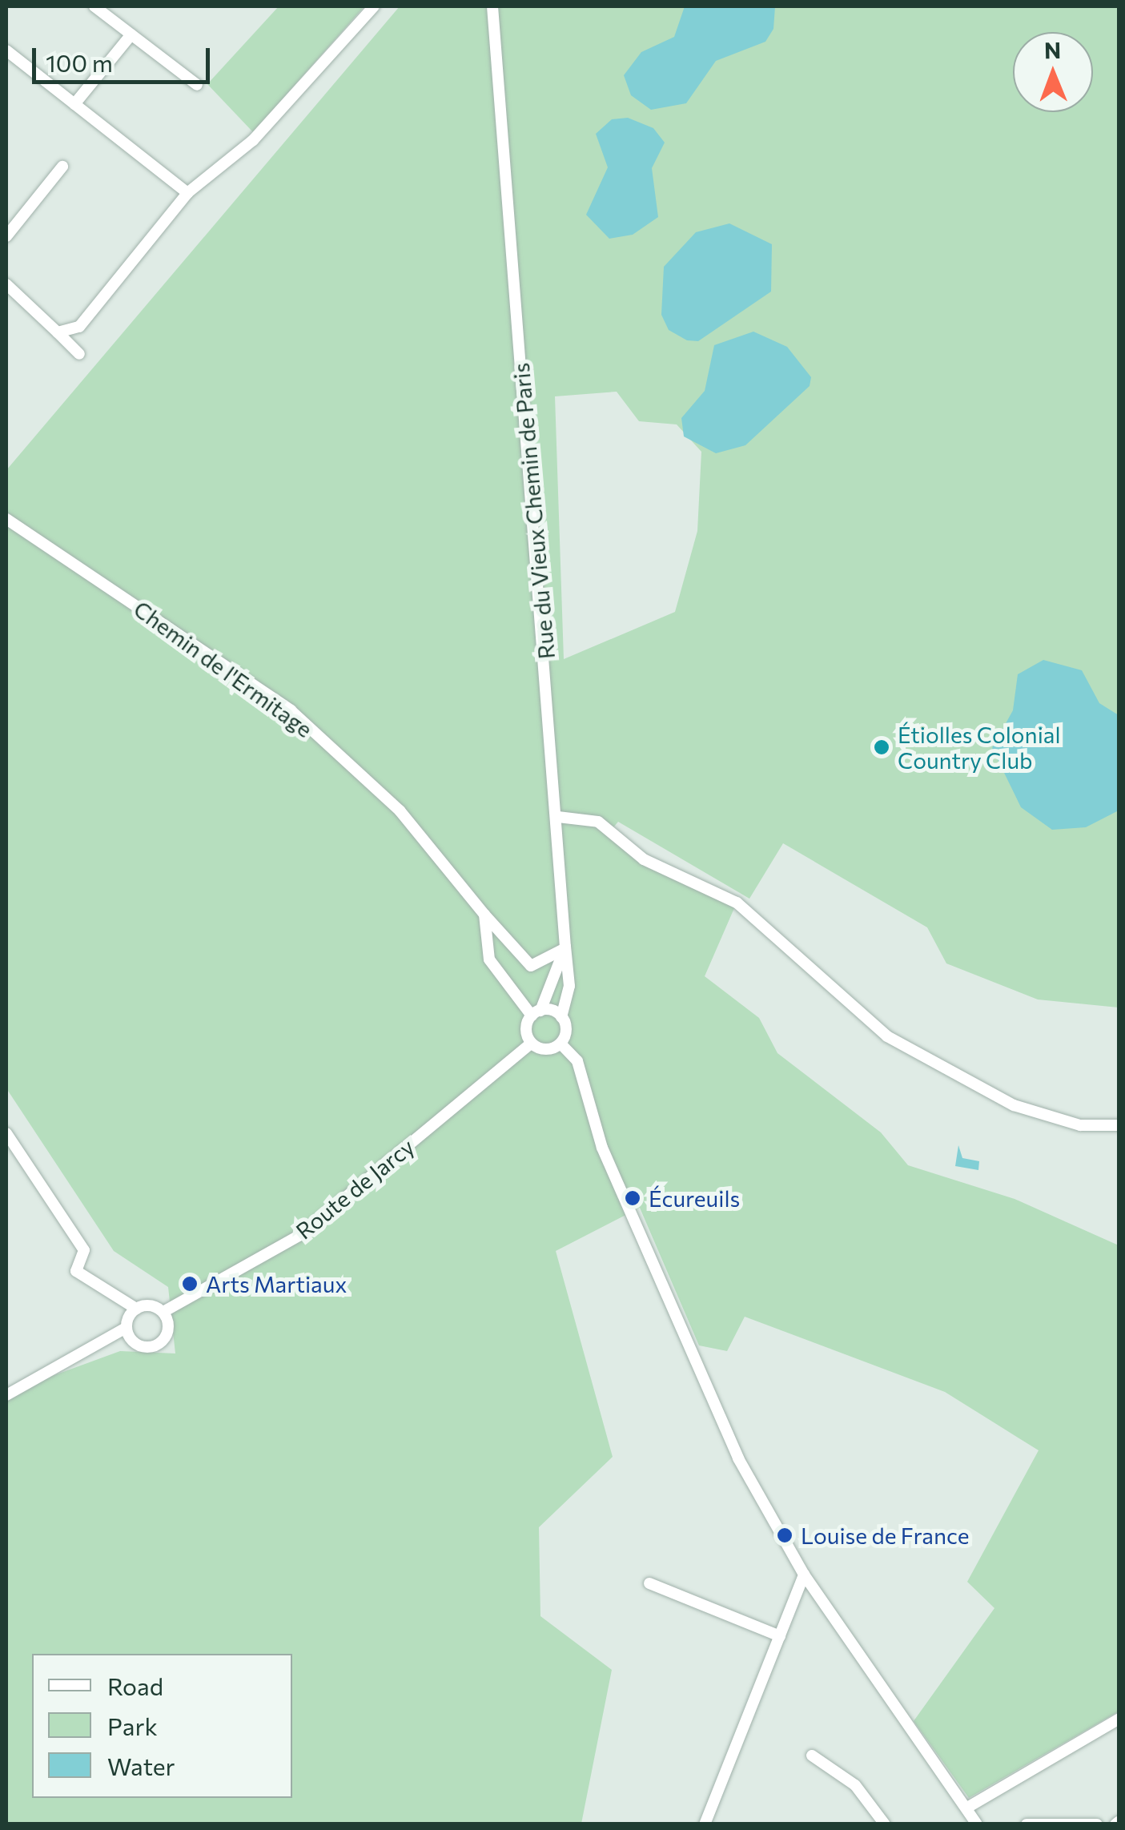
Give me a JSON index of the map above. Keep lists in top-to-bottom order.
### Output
{
  "streets": {
    "street": ["Rue du Vieux Chemin de Paris", "Chemin de l'Ermitage", "Route de Jarcy"]
  },
  "crossings": [
    ["Rue du Vieux Chemin de Paris", "Chemin de l'Ermitage"]
  ],
  "places": [
    "Étiolles Colonial Country Club",
    "Écureuils",
    "Arts Martiaux",
    "Louise de France"
  ],
  "legend": ["Road", "Park", "Water"],
  "scale_bar": "100 m",
  "north": "top"
}
